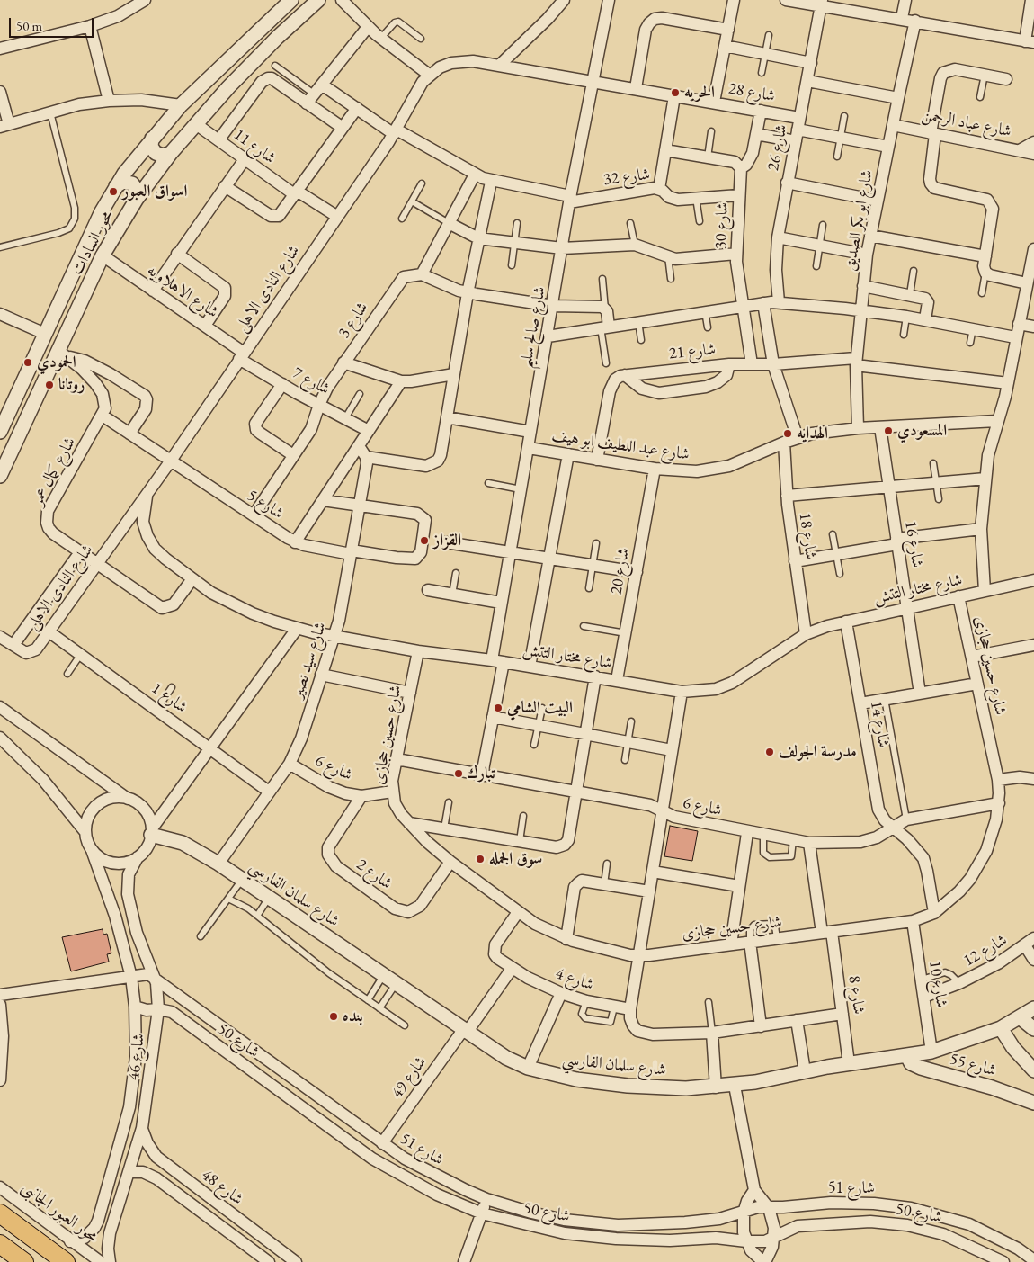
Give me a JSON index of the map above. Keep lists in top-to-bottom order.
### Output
{
  "streets": {
    "street": [
      "شارع 28",
      "شارع عباد الرحمن",
      "شارع 11",
      "شارع 26",
      "شارع 32",
      "شارع ابو بكر الصديق",
      "شارع 30",
      "محور السادات",
      "شارع النادى الاهلى",
      "شارع الاهلاويه",
      "شارع 3",
      "شارع صالح سليم",
      "شارع 21",
      "شارع 7",
      "شارع عبد اللطيف ابو هيف",
      "شارع كمال عمر",
      "شارع 5",
      "شارع 18",
      "شارع 16",
      "شارع 20",
      "شارع مختار التتش",
      "شارع سيد نصير",
      "شارع حسين حجازى",
      "شارع 1",
      "شارع 14",
      "شارع 6",
      "شارع 2",
      "شارع سلمان الفارسي",
      "شارع 12",
      "شارع 4",
      "شارع 10",
      "شارع 8",
      "شارع 50",
      "شارع 46",
      "شارع 55",
      "شارع 49",
      "شارع 51",
      "شارع 48",
      "محور العبور الجانبى"
    ]
  },
  "crossings": [
    ["شارع 28", "شارع 26"],
    ["شارع 28", "شارع صالح سليم"],
    ["شارع عباد الرحمن", "شارع ابو بكر الصديق"],
    ["شارع 11", "محور السادات"],
    ["شارع 11", "شارع النادى الاهلى"],
    ["شارع 32", "شارع 30"],
    ["شارع 32", "شارع النادى الاهلى"],
    ["شارع 32", "شارع صالح سليم"],
    ["شارع ابو بكر الصديق", "شارع 21"],
    ["شارع ابو بكر الصديق", "شارع عبد اللطيف ابو هيف"],
    ["شارع 30", "شارع 21"],
    ["محور السادات", "شارع الاهلاويه"],
    ["شارع النادى الاهلى", "شارع الاهلاويه"],
    ["شارع النادى الاهلى", "شارع 7"],
    ["شارع النادى الاهلى", "شارع كمال عمر"],
    ["شارع النادى الاهلى", "شارع 5"],
    ["شارع النادى الاهلى", "شارع مختار التتش"],
    ["شارع النادى الاهلى", "شارع 1"],
    ["شارع الاهلاويه", "شارع 7"],
    ["شارع 3", "شارع 7"],
    ["شارع 3", "شارع 5"],
    ["شارع صالح سليم", "شارع عبد اللطيف ابو هيف"],
    ["شارع صالح سليم", "شارع مختار التتش"],
    ["شارع عبد اللطيف ابو هيف", "شارع 18"],
    ["شارع عبد اللطيف ابو هيف", "شارع 16"],
    ["شارع عبد اللطيف ابو هيف", "شارع 20"],
    ["شارع كمال عمر", "شارع 5"],
    ["شارع كمال عمر", "شارع مختار التتش"],
    ["شارع 5", "شارع سيد نصير"],
    ["شارع 18", "شارع مختار التتش"],
    ["شارع 16", "شارع مختار التتش"],
    ["شارع 20", "شارع مختار التتش"],
    ["شارع مختار التتش", "شارع سيد نصير"],
    ["شارع مختار التتش", "شارع حسين حجازى"],
    ["شارع مختار التتش", "شارع 14"],
    ["شارع سيد نصير", "شارع 1"],
    ["شارع سيد نصير", "شارع 6"],
    ["شارع سيد نصير", "شارع سلمان الفارسي"],
    ["شارع حسين حجازى", "شارع 14"],
    ["شارع حسين حجازى", "شارع 6"],
    ["شارع حسين حجازى", "شارع 2"],
    ["شارع حسين حجازى", "شارع 4"],
    ["شارع حسين حجازى", "شارع 10"],
    ["شارع حسين حجازى", "شارع 8"],
    ["شارع 14", "شارع 6"],
    ["شارع 6", "شارع 2"],
    ["شارع 6", "شارع 8"],
    ["شارع سلمان الفارسي", "شارع 10"],
    ["شارع سلمان الفارسي", "شارع 8"],
    ["شارع سلمان الفارسي", "شارع 46"],
    ["شارع سلمان الفارسي", "شارع 55"],
    ["شارع سلمان الفارسي", "شارع 49"],
    ["شارع 12", "شارع 10"],
    ["شارع 50", "شارع 46"],
    ["شارع 50", "شارع 51"],
    ["شارع 46", "شارع 51"],
    ["شارع 46", "شارع 48"],
    ["شارع 46", "محور العبور الجانبى"],
    ["شارع 49", "شارع 51"]
  ],
  "places": [
    "الحريه",
    "اسواق العبور",
    "الحمودي",
    "روتانا",
    "المسعودي",
    "الهدايه",
    "القزاز",
    "البيت الشامي",
    "مدرسة الجولف",
    "تبارك",
    "سوق الجمله",
    "بنده"
  ],
  "scale_bar": "50 m"
}
